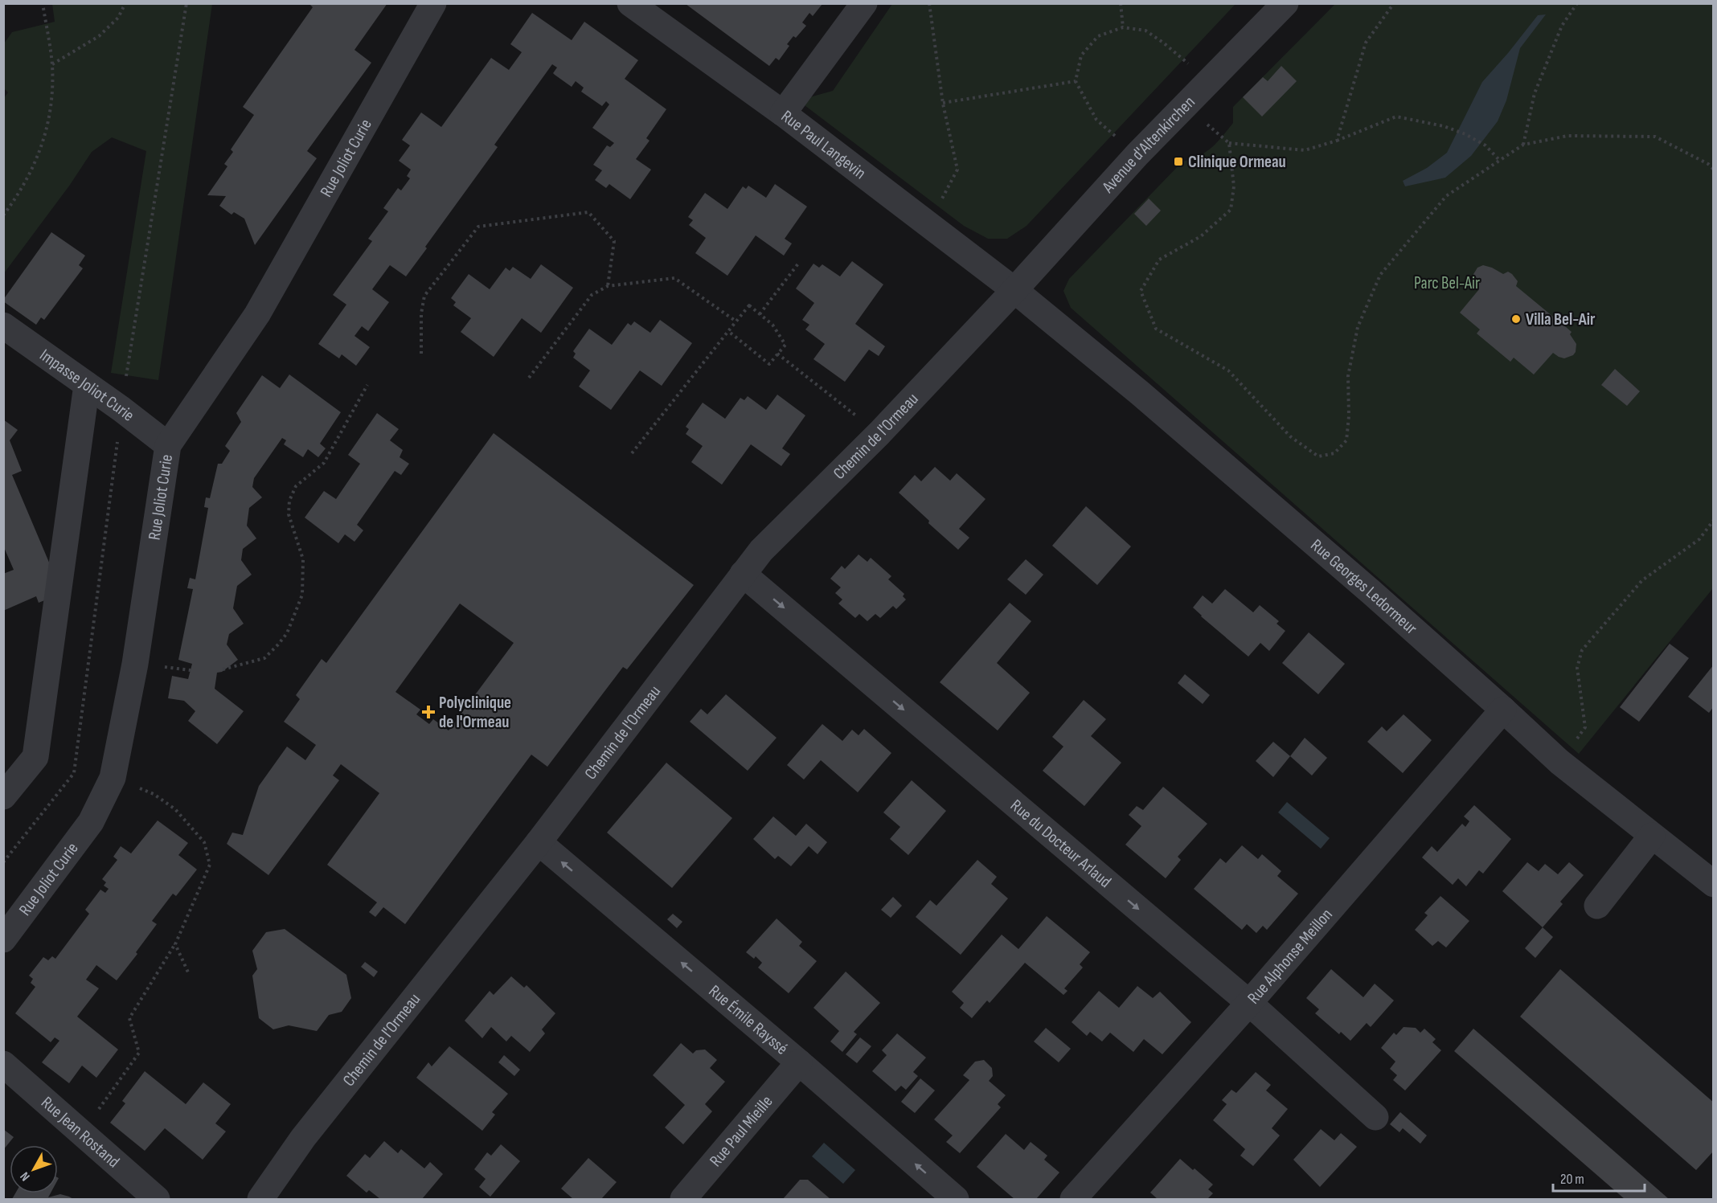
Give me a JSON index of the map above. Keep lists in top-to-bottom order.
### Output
{
  "streets": {
    "street": [
      "Rue Paul Langevin",
      "Avenue d'Altenkirchen",
      "Rue Joliot Curie",
      "Impasse Joliot Curie",
      "Chemin de l'Ormeau",
      "Rue Georges Ledormeur",
      "Rue du Docteur Arlaud",
      "Rue Alphonse Meillon",
      "Rue Émile Rayssé",
      "Rue Paul Mieille",
      "Rue Jean Rostand"
    ]
  },
  "crossings": [
    ["Rue Paul Langevin", "Avenue d'Altenkirchen"],
    ["Rue Paul Langevin", "Chemin de l'Ormeau"],
    ["Rue Paul Langevin", "Rue Georges Ledormeur"],
    ["Avenue d'Altenkirchen", "Chemin de l'Ormeau"],
    ["Avenue d'Altenkirchen", "Rue Georges Ledormeur"],
    ["Rue Joliot Curie", "Impasse Joliot Curie"],
    ["Chemin de l'Ormeau", "Rue Georges Ledormeur"],
    ["Chemin de l'Ormeau", "Rue du Docteur Arlaud"],
    ["Chemin de l'Ormeau", "Rue Émile Rayssé"],
    ["Rue Georges Ledormeur", "Rue Alphonse Meillon"],
    ["Rue du Docteur Arlaud", "Rue Alphonse Meillon"],
    ["Rue Émile Rayssé", "Rue Paul Mieille"]
  ],
  "one_way": ["Rue du Docteur Arlaud", "Rue Émile Rayssé"],
  "parks": ["Parc Bel-Air"],
  "places": {
    "transit": ["Clinique Ormeau"],
    "other": ["Villa Bel-Air"],
    "health": ["Polyclinique de l'Ormeau"]
  },
  "scale_bar": "20 m",
  "north": "bottom left"
}
